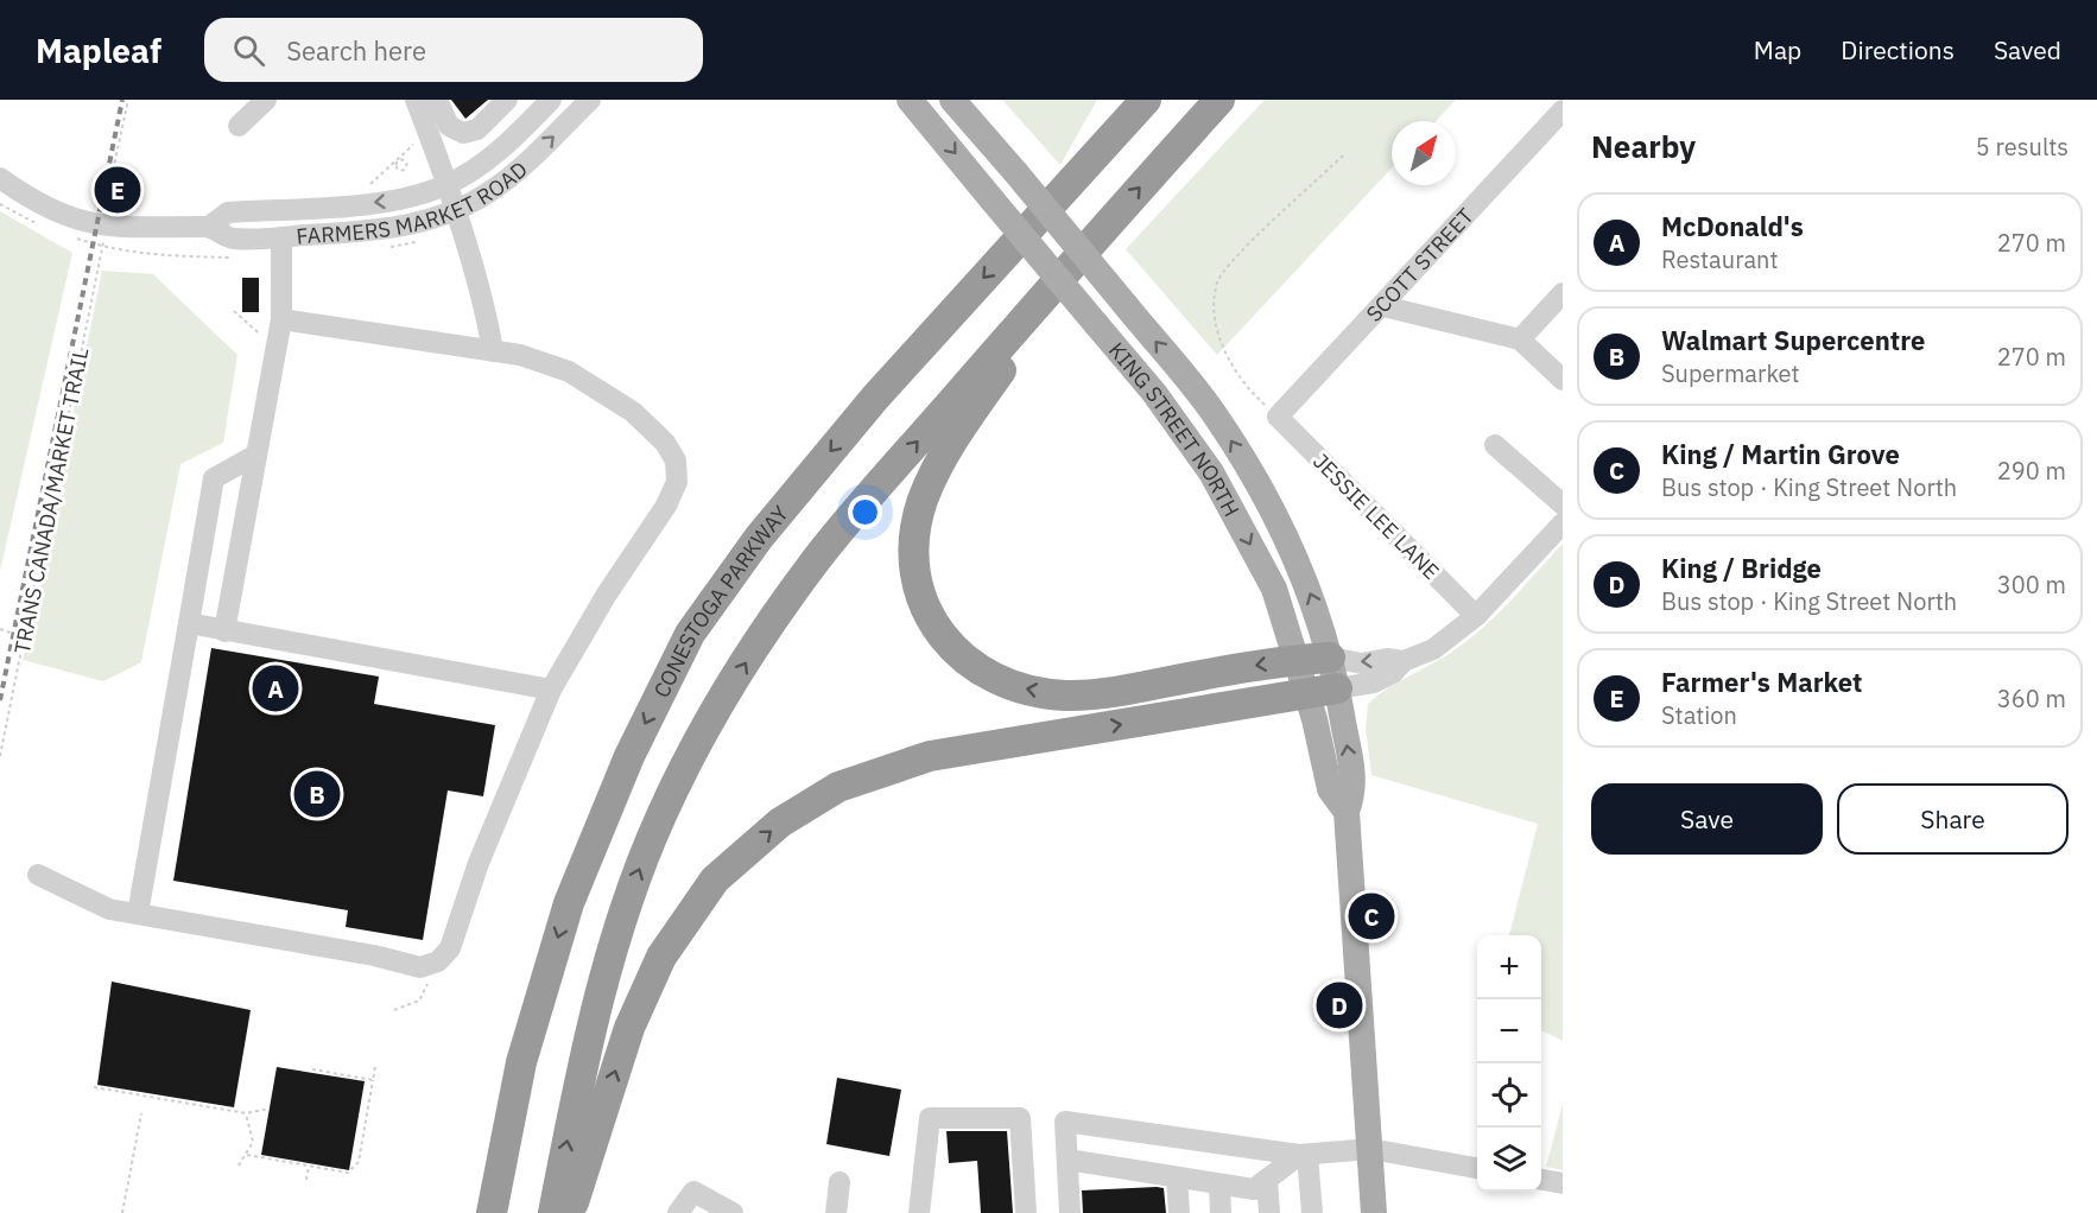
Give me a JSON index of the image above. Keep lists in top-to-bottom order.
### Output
{
  "streets": {
    "highway": ["CONESTOGA PARKWAY"],
    "main road": ["KING STREET NORTH"],
    "street": ["FARMERS MARKET ROAD", "SCOTT STREET", "JESSIE LEE LANE"],
    "path": ["TRANS CANADA/MARKET TRAIL"]
  },
  "crossings": [
    ["SCOTT STREET", "JESSIE LEE LANE"]
  ],
  "north": "top right",
  "page": {
    "header": "Mapleaf",
    "search": "Search here",
    "nav": ["Map", "Directions", "Saved"],
    "heading": ["Nearby", "5 results"],
    "pins": [
      "E",
      "A",
      "B",
      "C",
      "D"
    ],
    "list": [
      {
        "mark": "A",
        "name": "McDonald's",
        "note": "Restaurant",
        "value": "270 m"
      },
      {
        "mark": "B",
        "name": "Walmart Supercentre",
        "note": "Supermarket",
        "value": "270 m"
      },
      {
        "mark": "C",
        "name": "King / Martin Grove",
        "note": "Bus stop · King Street North",
        "value": "290 m"
      },
      {
        "mark": "D",
        "name": "King / Bridge",
        "note": "Bus stop · King Street North",
        "value": "300 m"
      },
      {
        "mark": "E",
        "name": "Farmer's Market",
        "note": "Station",
        "value": "360 m"
      }
    ],
    "buttons": ["Save", "Share"],
    "map_buttons": ["+", "−"]
  }
}
